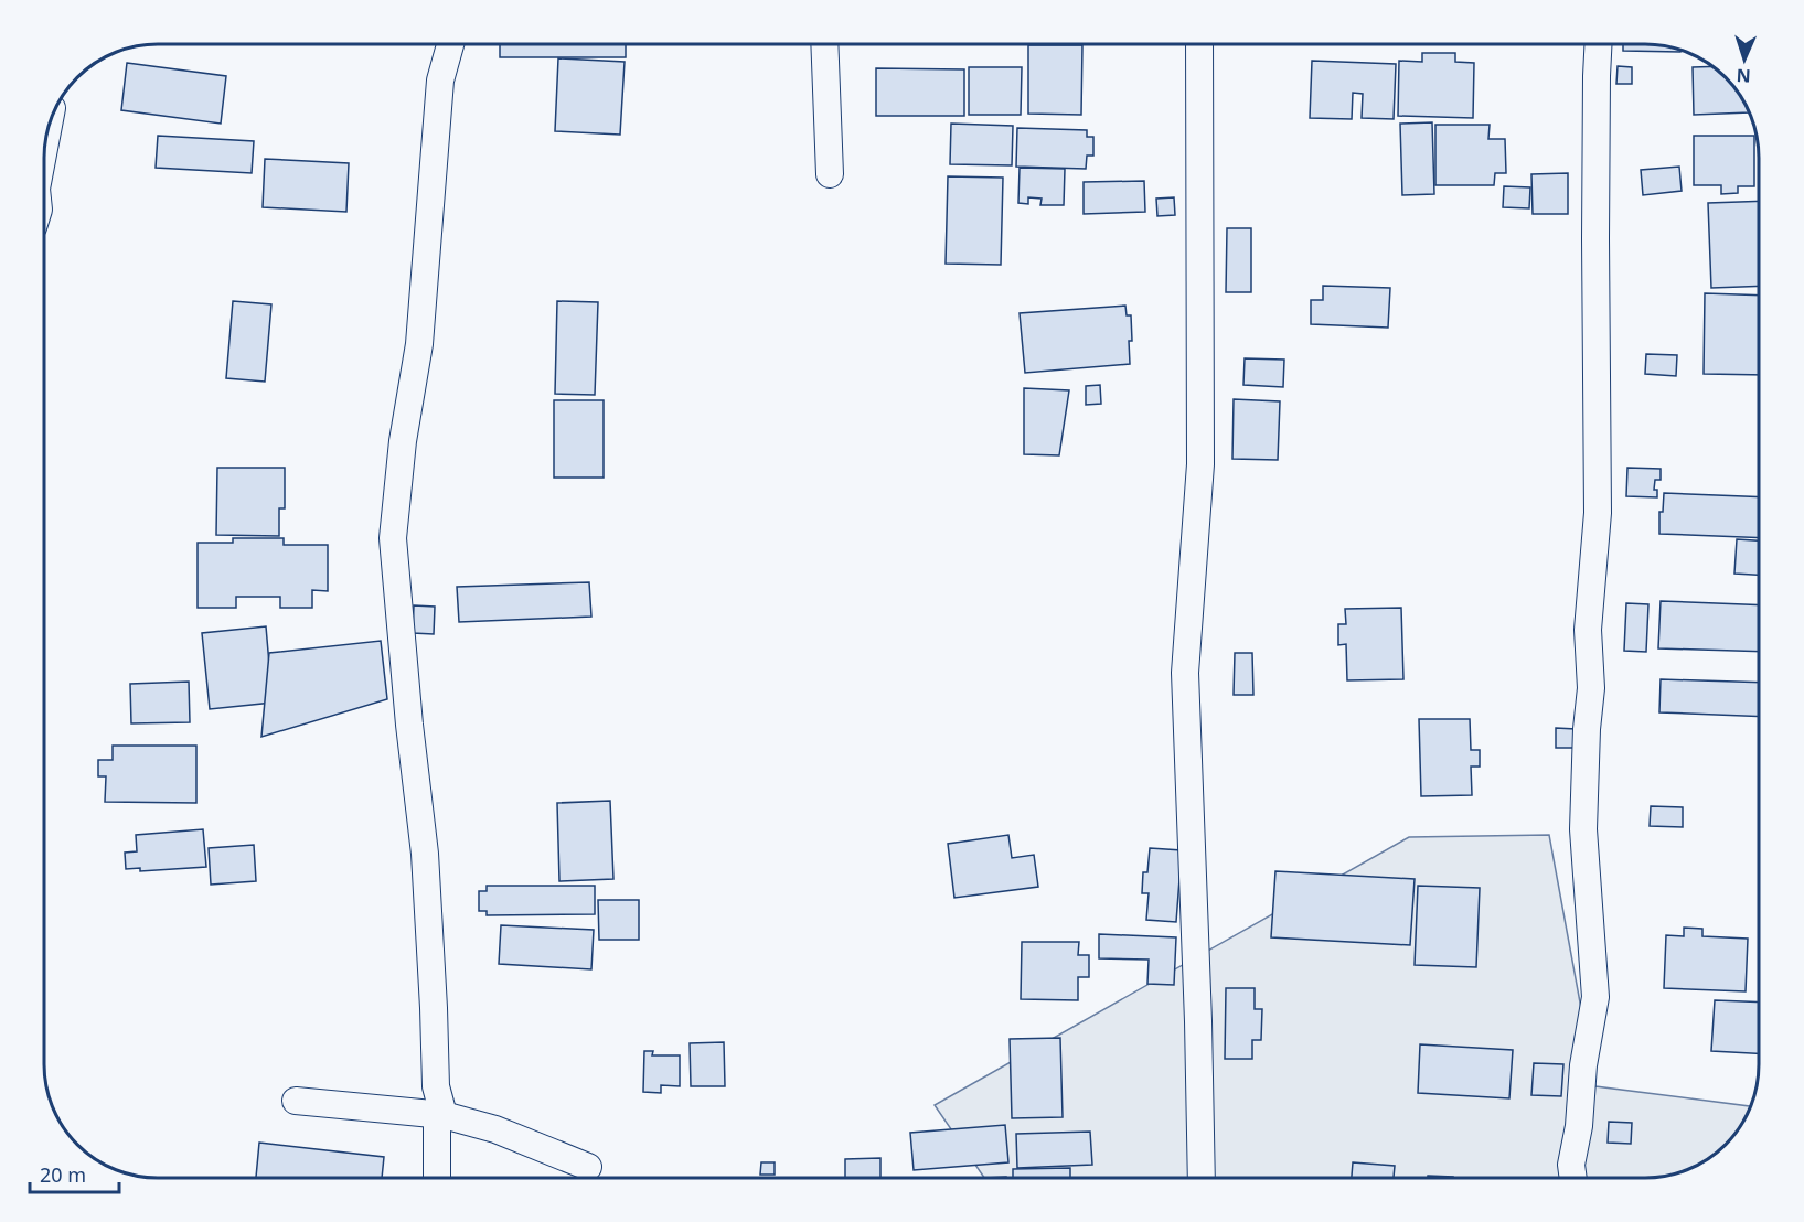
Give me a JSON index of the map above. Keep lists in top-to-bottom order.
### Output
{
  "scale_bar": "20 m",
  "north": "bottom"
}
